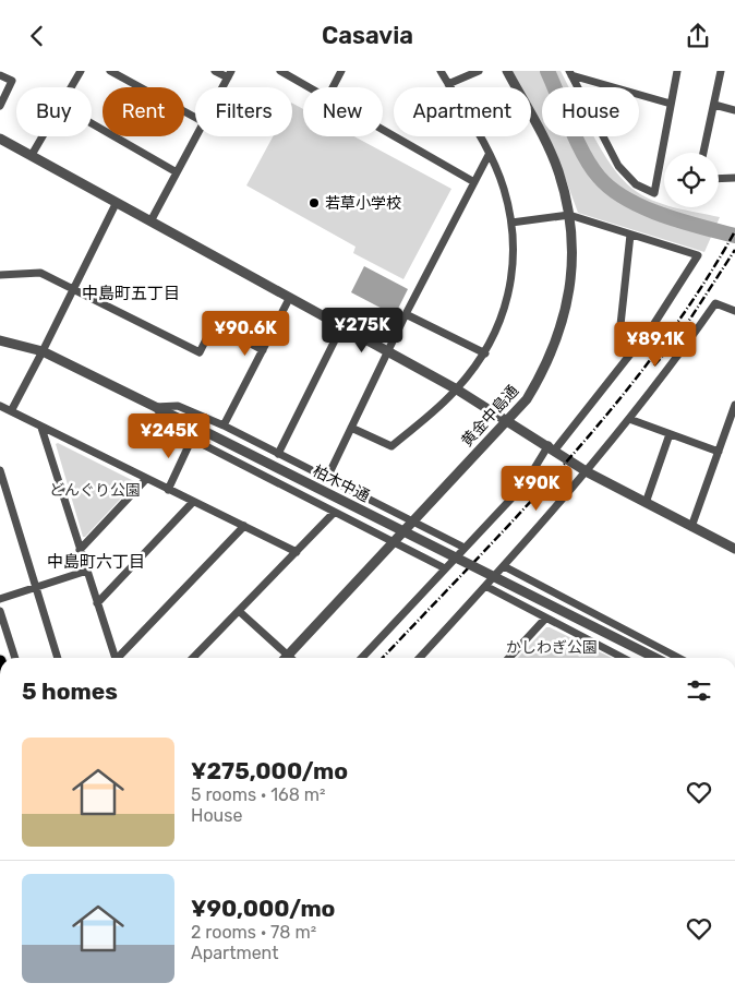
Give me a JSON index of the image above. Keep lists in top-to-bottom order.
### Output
{
  "streets": {
    "street": ["黄金中島通", "柏木中通"]
  },
  "districts": ["中島町五丁目", "中島町六丁目"],
  "parks": ["どんぐり公園", "かしわぎ公園"],
  "places": ["若草小学校"],
  "page": {
    "header": "Casavia",
    "chip": [
      "Buy",
      "Rent",
      "Filters",
      "New",
      "Apartment",
      "House"
    ],
    "price": [
      "¥275K",
      "¥90.6K",
      "¥89.1K",
      "¥245K",
      "¥90K"
    ],
    "heading": "5 homes",
    "list": [
      {
        "name": "¥275,000/mo",
        "note": "5 rooms · 168 m² · House"
      },
      {
        "name": "¥90,000/mo",
        "note": "2 rooms · 78 m² · Apartment"
      }
    ]
  }
}
